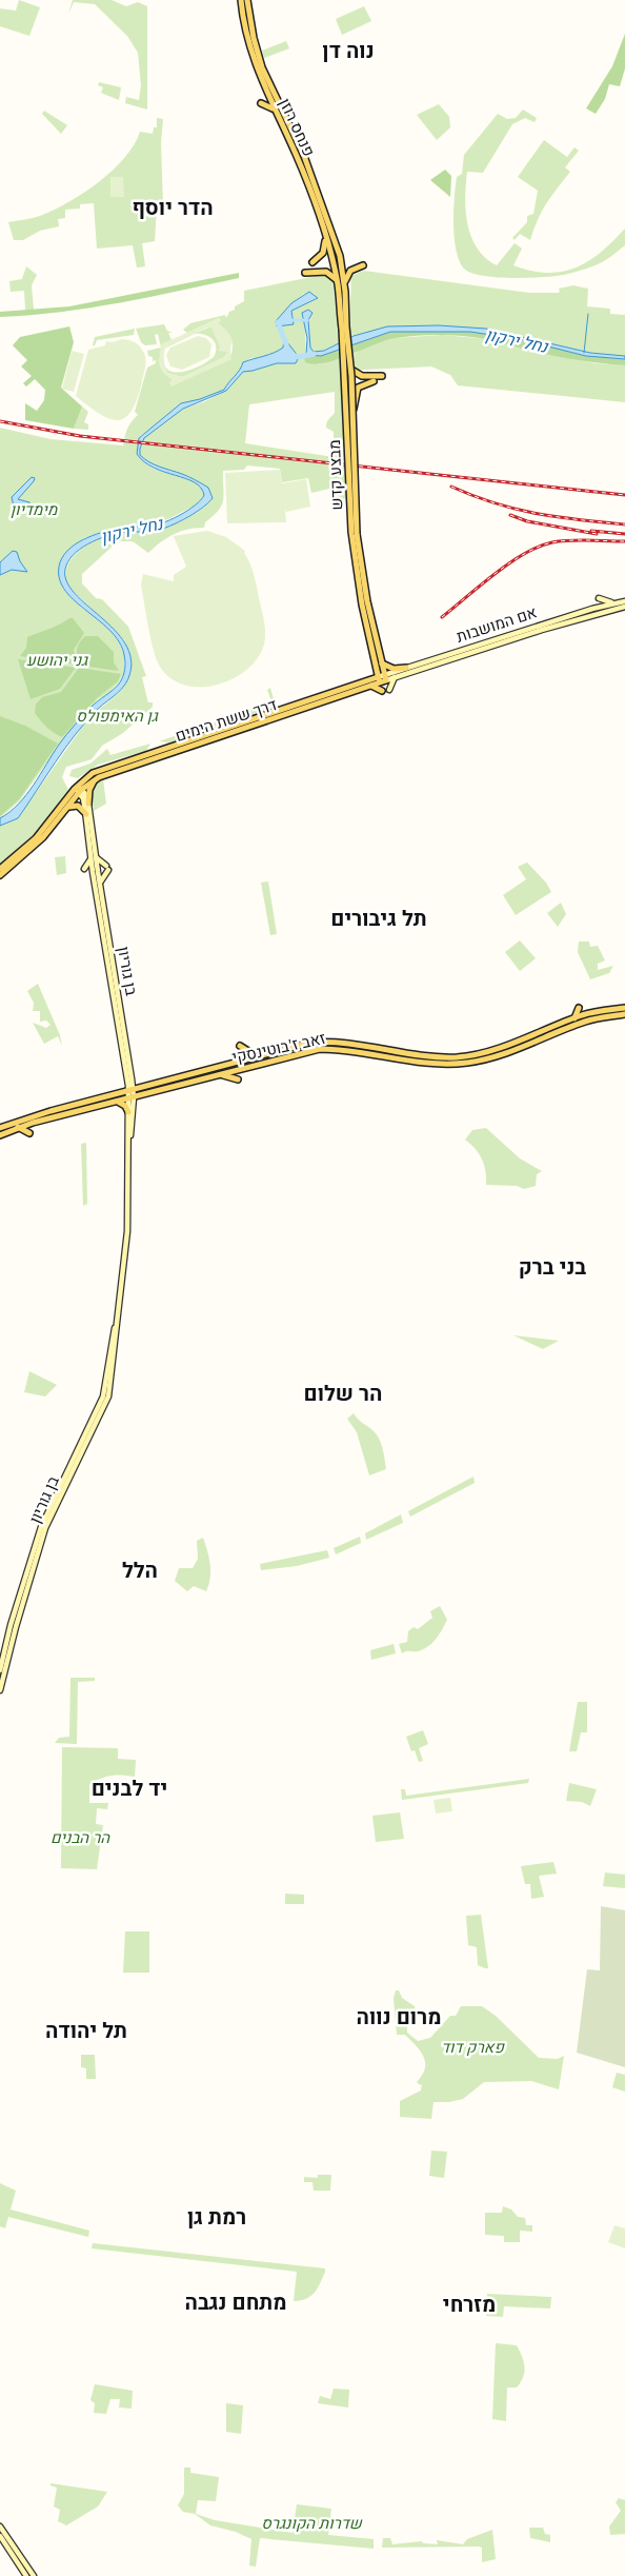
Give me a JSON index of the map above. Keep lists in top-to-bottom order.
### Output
{
  "streets": {
    "main road": [
      "פנחס רוזן",
      "מבצע קדש",
      "אם המושבות",
      "דרך ששת הימים",
      "בן גוריון",
      "זאב ז'בוטינסקי"
    ]
  },
  "crossings": [
    ["פנחס רוזן", "מבצע קדש"],
    ["מבצע קדש", "אם המושבות"],
    ["מבצע קדש", "דרך ששת הימים"],
    ["אם המושבות", "דרך ששת הימים"],
    ["דרך ששת הימים", "בן גוריון"],
    ["בן גוריון", "זאב ז'בוטינסקי"]
  ],
  "districts": [
    "נוה דן",
    "הדר יוסף",
    "תל גיבורים",
    "בני ברק",
    "הר שלום",
    "הלל",
    "יד לבנים",
    "מרום נווה",
    "תל יהודה",
    "רמת גן",
    "מתחם נגבה",
    "מזרחי"
  ],
  "water": ["נחל ירקון"],
  "parks": [
    "מימדיון",
    "גני יהושע",
    "גן האימפולס",
    "הר הבנים",
    "פארק דוד",
    "שדרות הקונגרס"
  ]
}
